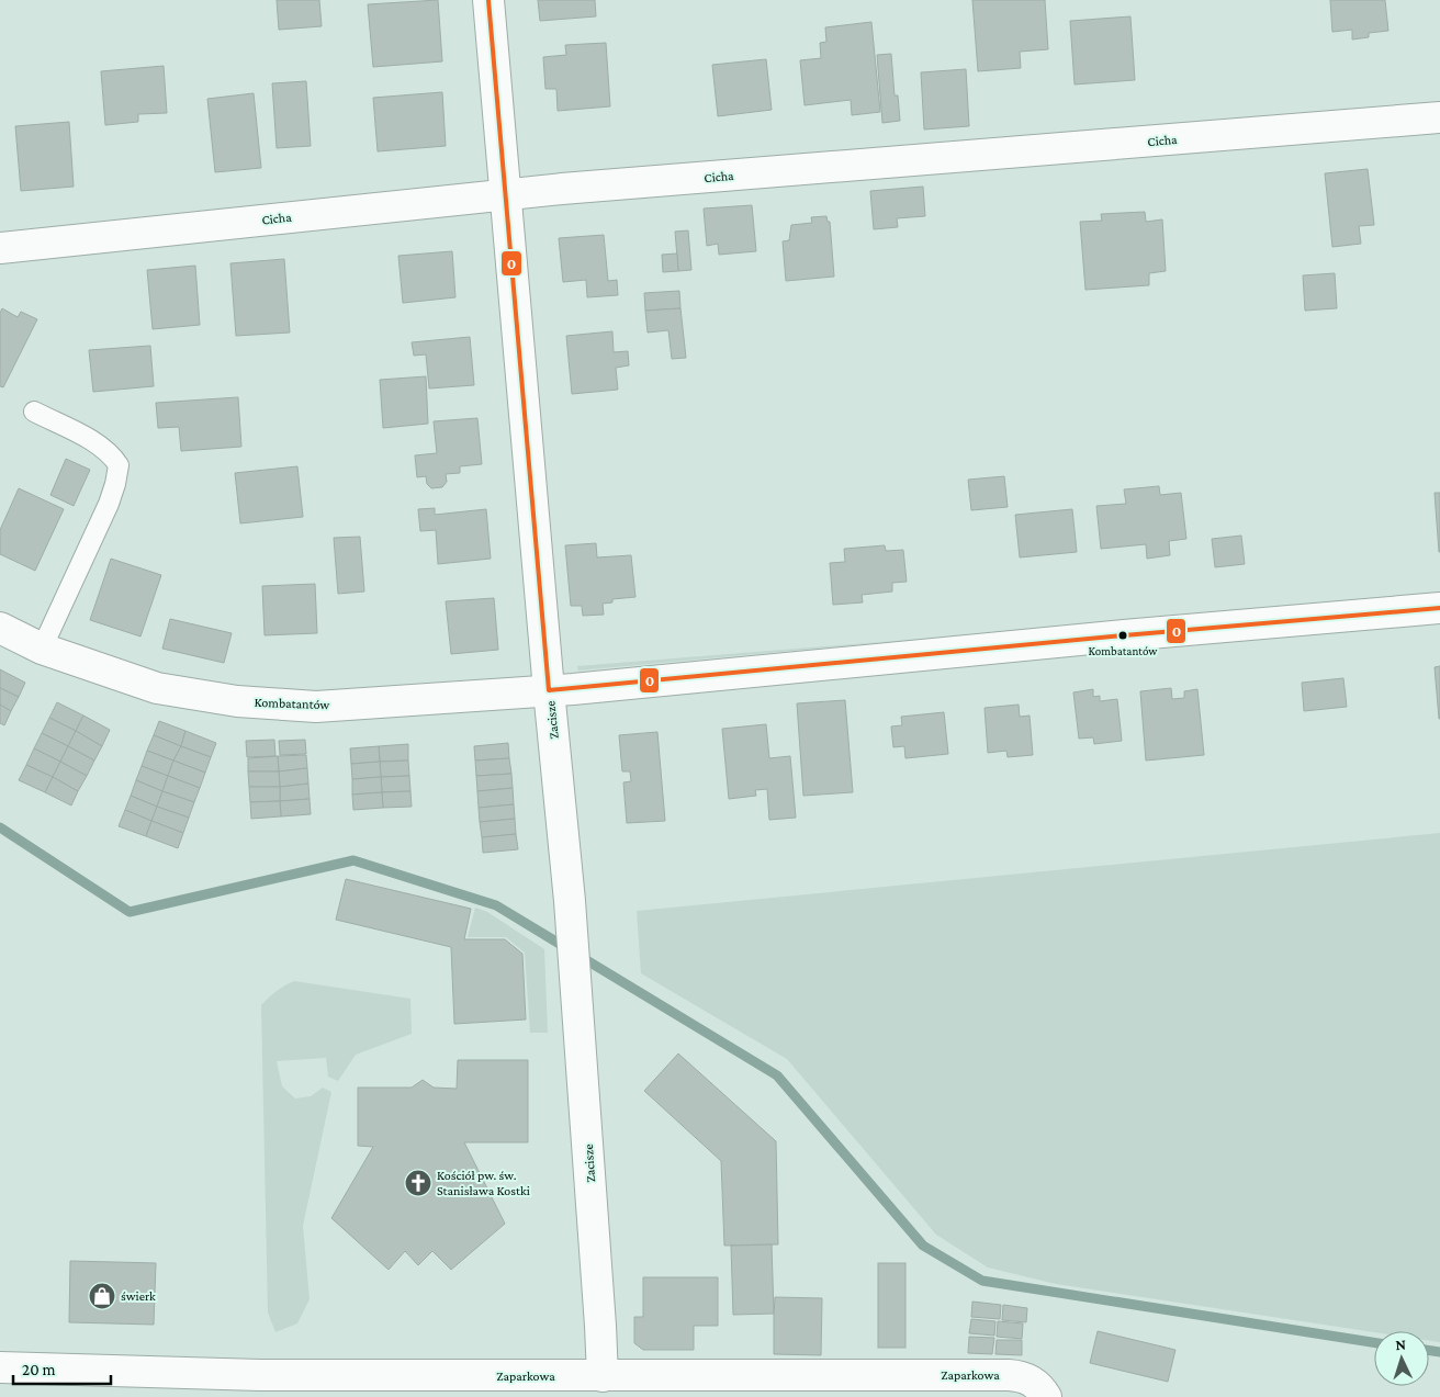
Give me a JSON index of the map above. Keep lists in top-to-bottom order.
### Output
{
  "streets": {
    "street": [
      "Cicha",
      "Kombatantów",
      "Zacisze",
      "Zaparkowa"
    ]
  },
  "crossings": [
    ["Cicha", "Zacisze"],
    ["Kombatantów", "Zacisze"],
    ["Zacisze", "Zaparkowa"]
  ],
  "places": {
    "other": ["Kombatantów"],
    "church": ["Kościół pw. św. Stanisława Kostki"],
    "shop": ["świerk"]
  },
  "lines": ["transit line 0"],
  "scale_bar": "20 m",
  "north": "top"
}
